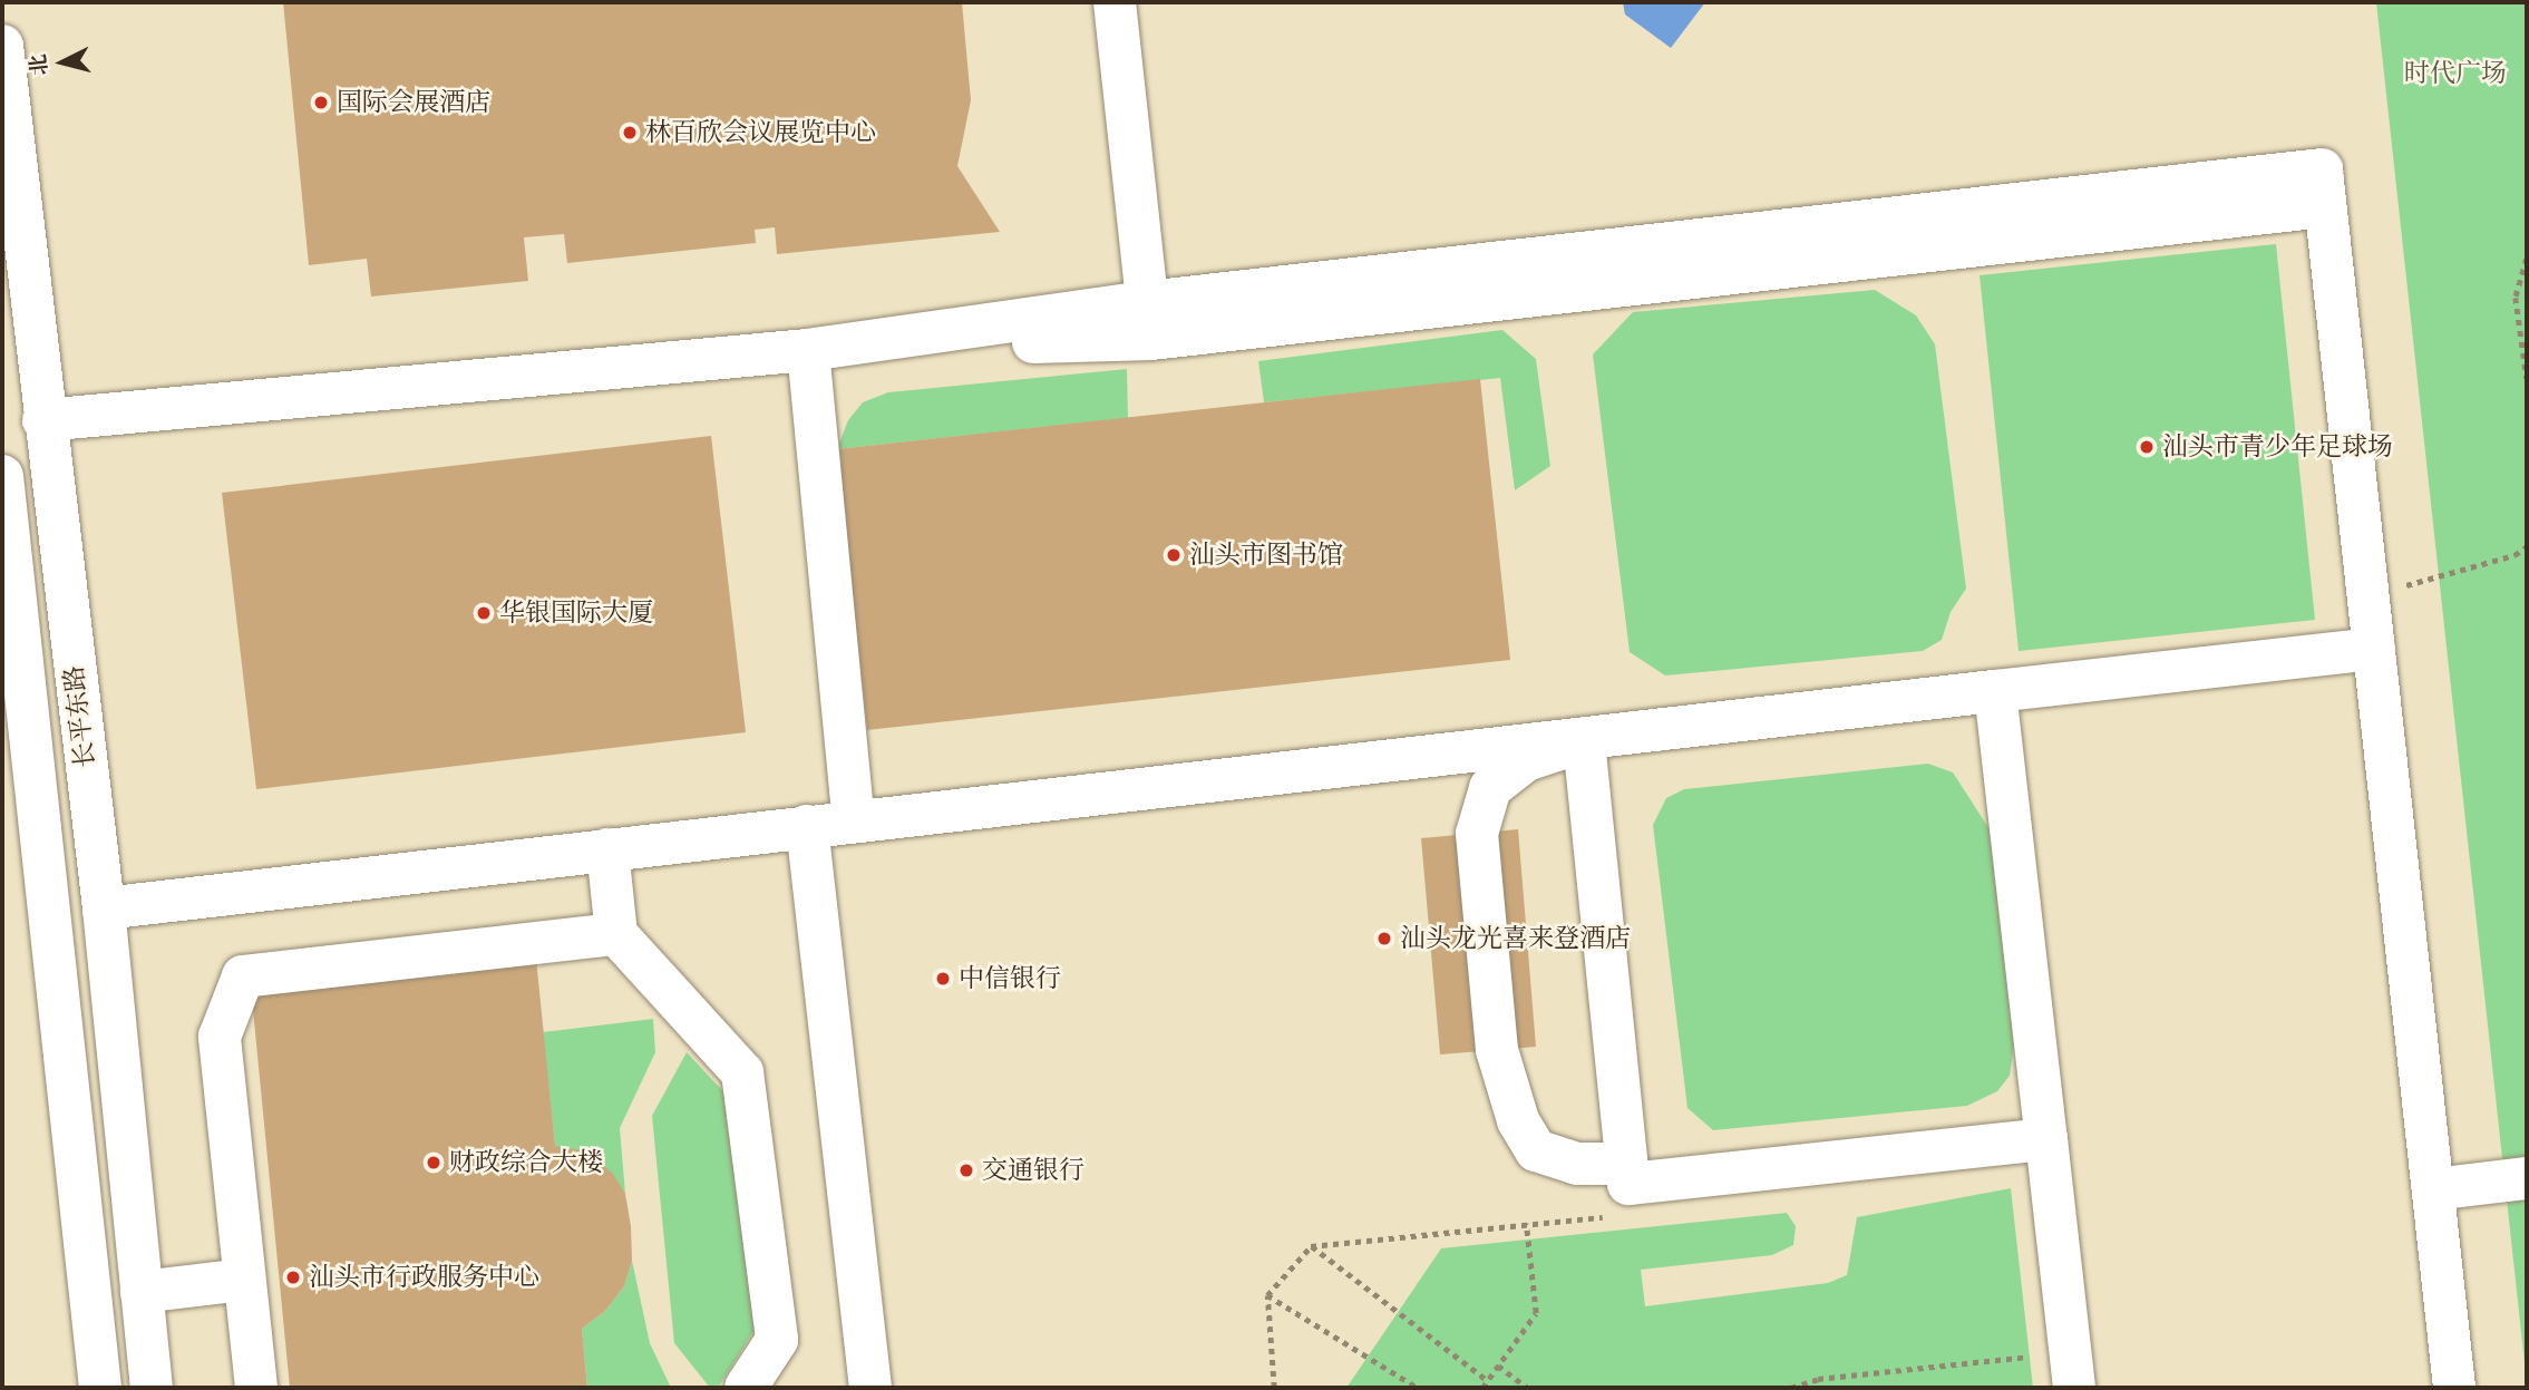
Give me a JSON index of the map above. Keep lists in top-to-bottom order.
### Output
{
  "streets": {
    "street": ["长平东路"]
  },
  "parks": ["时代广场"],
  "places": [
    "国际会展酒店",
    "林百欣会议展览中心",
    "汕头市青少年足球场",
    "汕头市图书馆",
    "华银国际大厦",
    "汕头龙光喜来登酒店",
    "中信银行",
    "财政综合大楼",
    "交通银行",
    "汕头市行政服务中心"
  ],
  "north": "left"
}
